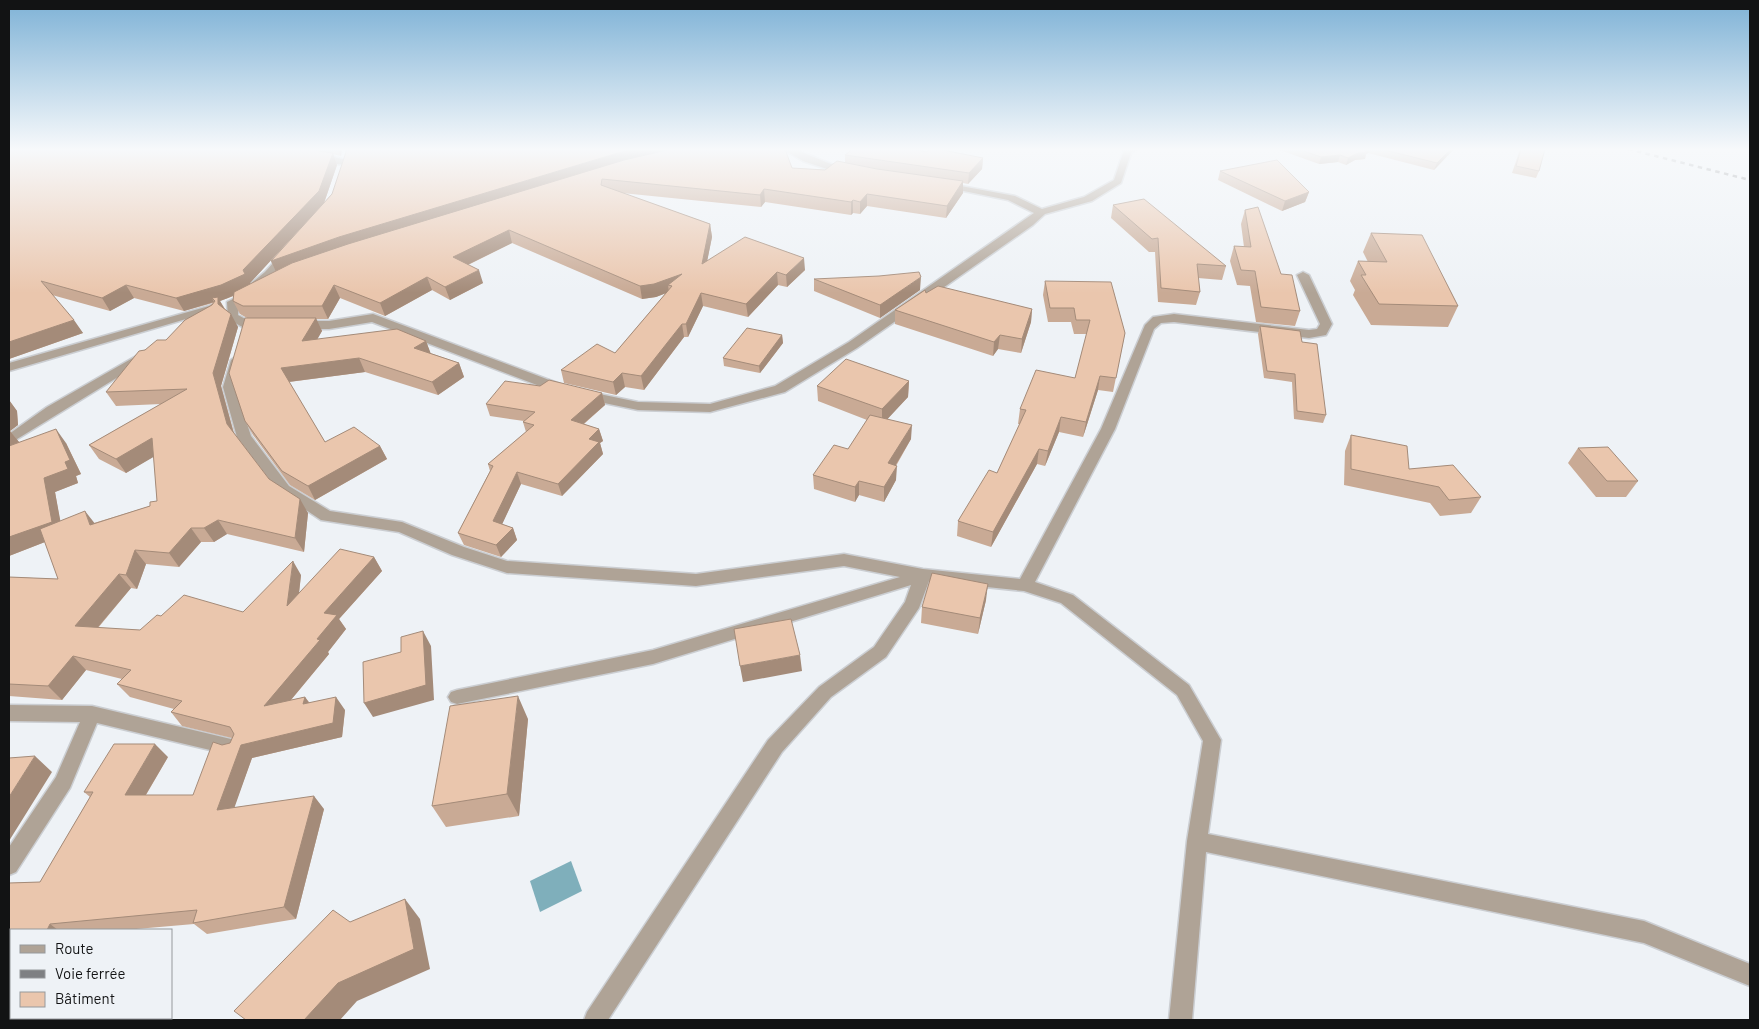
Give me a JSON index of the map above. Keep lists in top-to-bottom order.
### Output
{
  "legend": ["Route", "Voie ferrée", "Bâtiment"]
}
